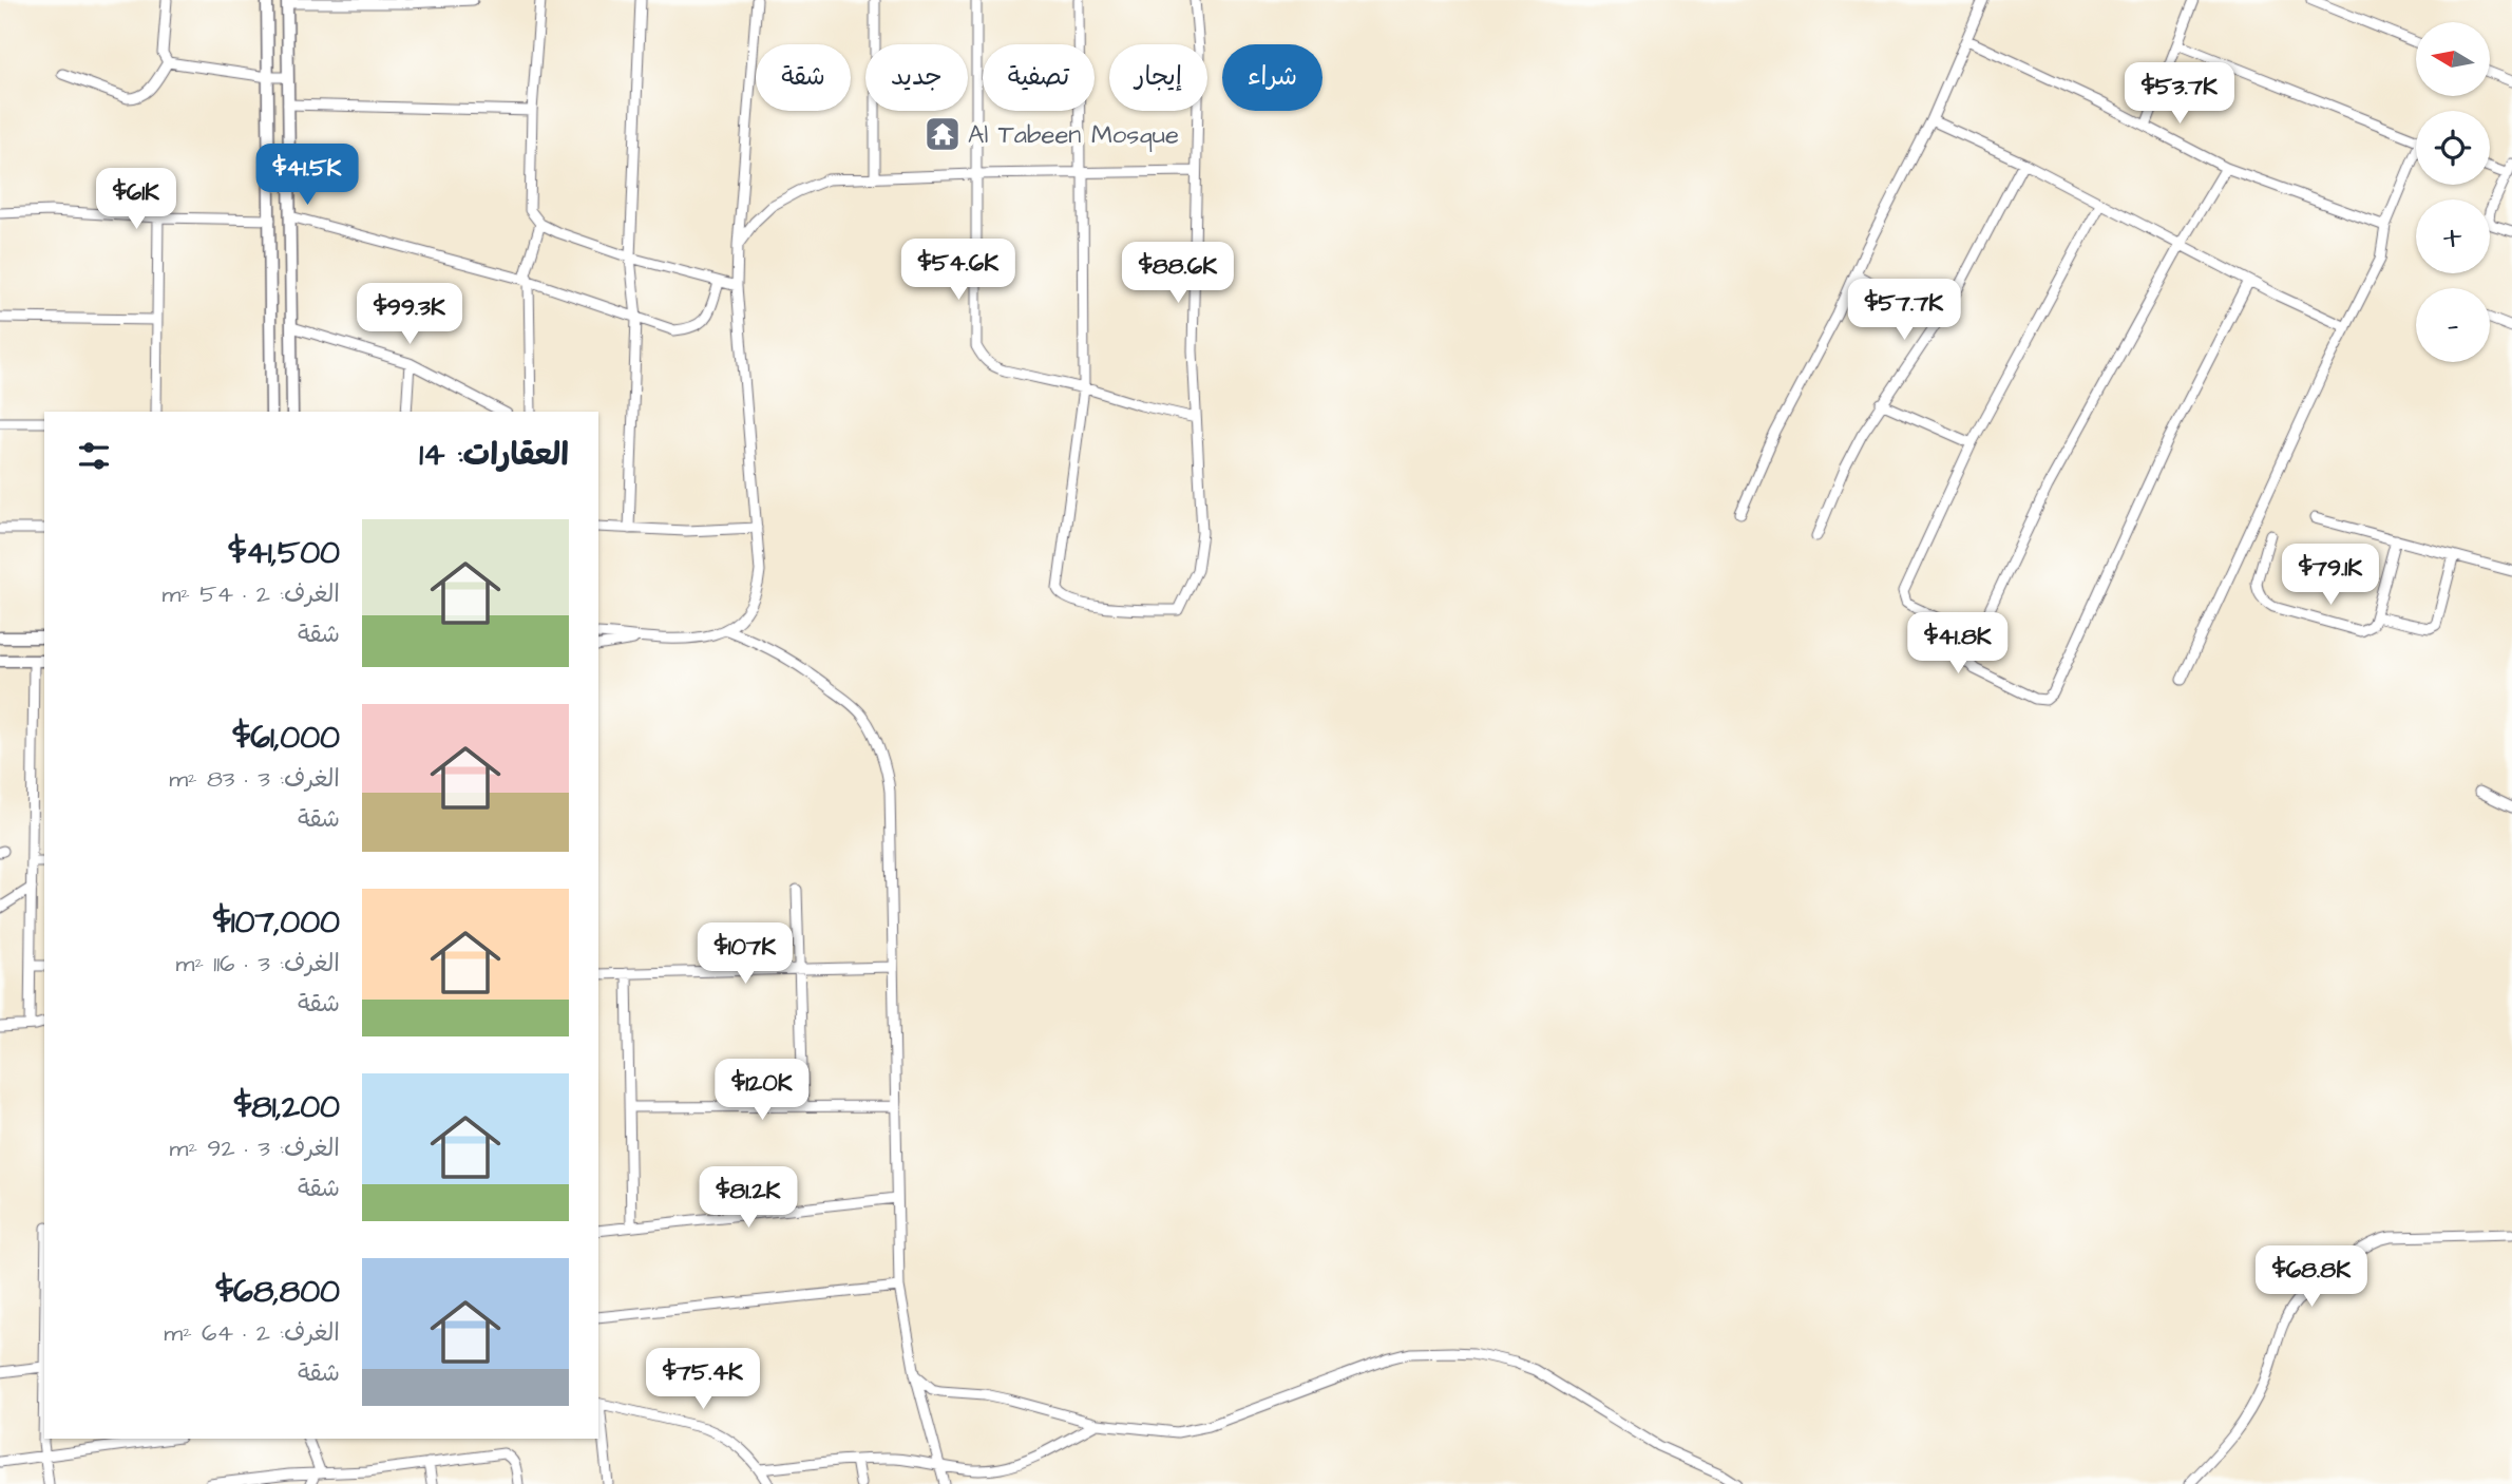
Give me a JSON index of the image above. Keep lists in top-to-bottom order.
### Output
{
  "places": {
    "temple": ["Al Tabeen Mosque"]
  },
  "north": "left",
  "page": {
    "map_buttons": ["+", "−"],
    "chip": [
      "شراء",
      "إيجار",
      "تصفية",
      "جديد",
      "شقة"
    ],
    "price": [
      "$53.7K",
      "$41.5K",
      "$61K",
      "$54.6K",
      "$88.6K",
      "$57.7K",
      "$99.3K",
      "$79.1K",
      "$41.8K",
      "$107K",
      "$120K",
      "$81.2K",
      "$68.8K",
      "$75.4K"
    ],
    "heading": "العقارات: 14",
    "list": [
      {
        "name": "$41,500",
        "note": "الغرف: 2 · 54 m² · شقة"
      },
      {
        "name": "$61,000",
        "note": "الغرف: 3 · 83 m² · شقة"
      },
      {
        "name": "$107,000",
        "note": "الغرف: 3 · 116 m² · شقة"
      },
      {
        "name": "$81,200",
        "note": "الغرف: 3 · 92 m² · شقة"
      },
      {
        "name": "$68,800",
        "note": "الغرف: 2 · 64 m² · شقة"
      }
    ]
  }
}
